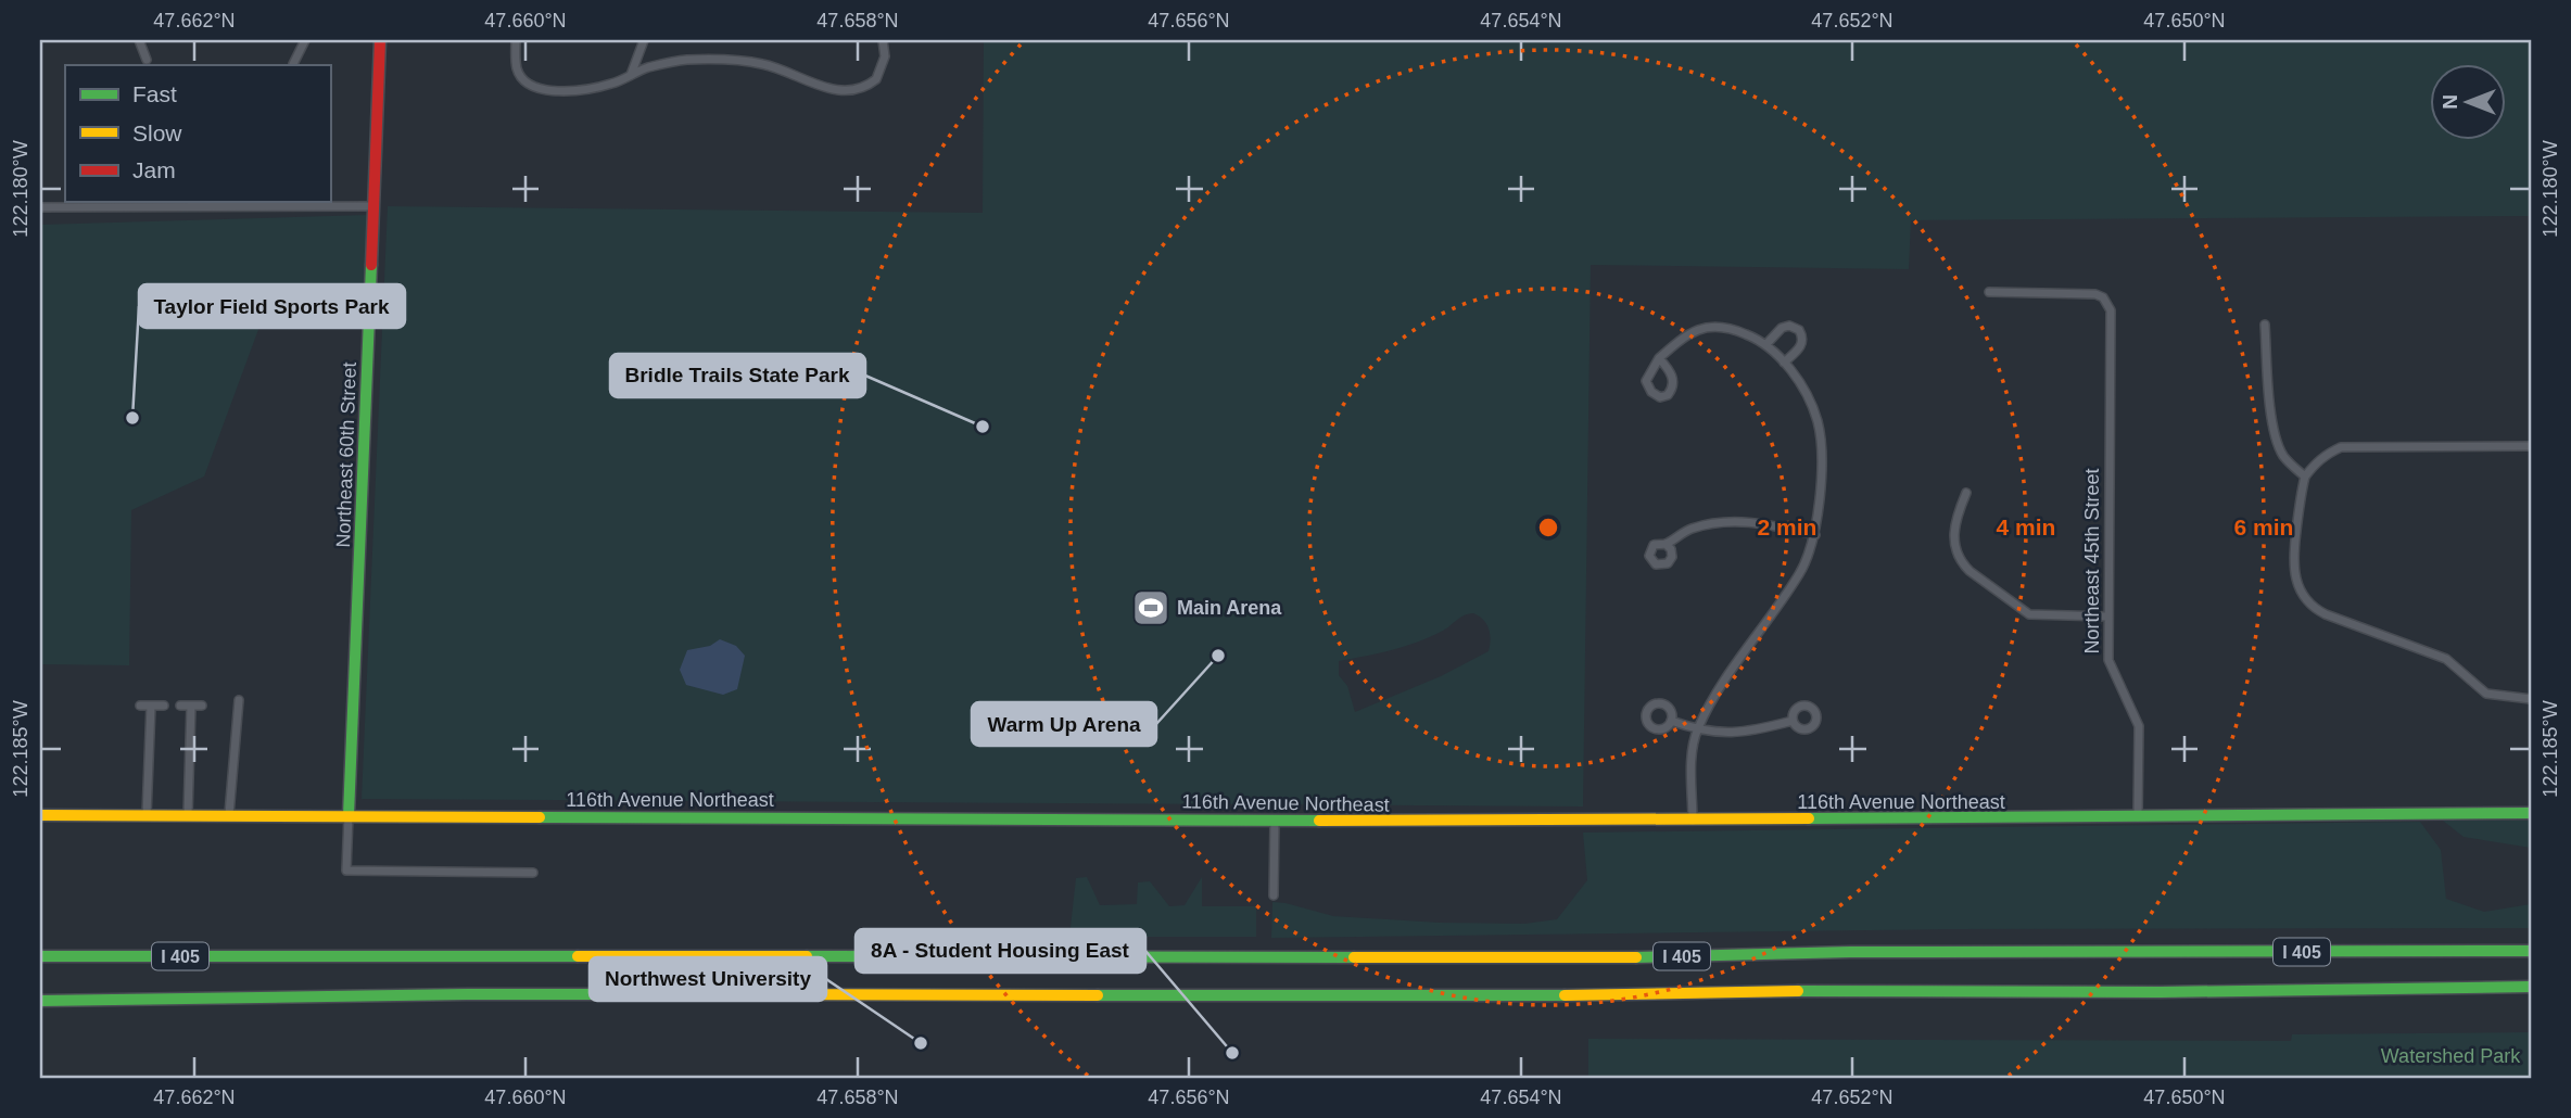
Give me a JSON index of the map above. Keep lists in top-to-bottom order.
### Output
{
  "streets": {
    "main road": ["Northeast 60th Street", "116th Avenue Northeast", "I 405"],
    "street": ["Northeast 45th Street"]
  },
  "crossings": [
    ["Northeast 60th Street", "116th Avenue Northeast"],
    ["Northeast 45th Street", "116th Avenue Northeast"]
  ],
  "parks": ["Watershed Park"],
  "places": {
    "other": [
      "Taylor Field Sports Park",
      "Bridle Trails State Park",
      "Warm Up Arena",
      "Northwest University",
      "8A - Student Housing East"
    ],
    "sports": ["Main Arena"]
  },
  "legend": ["Fast", "Slow", "Jam"],
  "north": "left",
  "coordinates": [
    "47.662°N",
    "47.660°N",
    "47.658°N",
    "47.656°N",
    "47.654°N",
    "47.652°N",
    "47.650°N",
    "122.180°W",
    "122.185°W"
  ],
  "rings": ["2 min", "4 min", "6 min"]
}
